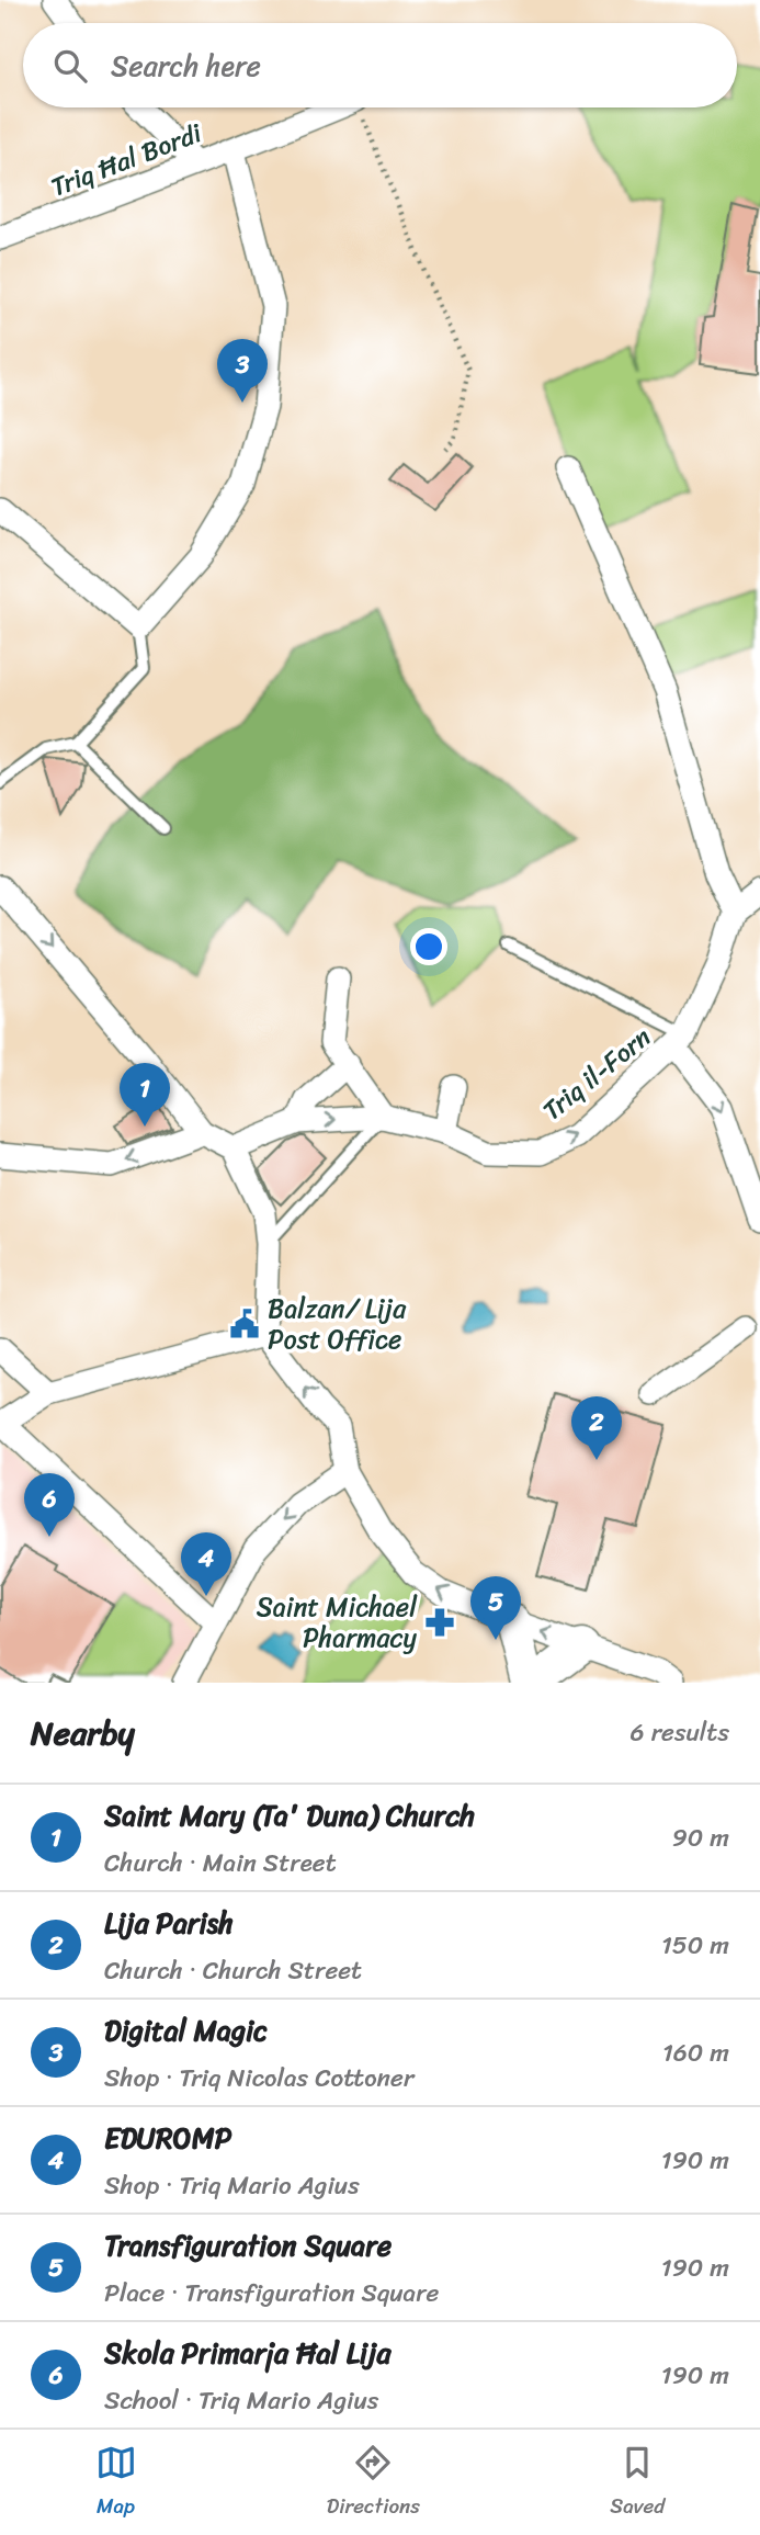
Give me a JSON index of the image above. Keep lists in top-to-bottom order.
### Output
{
  "streets": {
    "street": ["Triq Ħal Bordi", "Triq il-Forn"]
  },
  "places": {
    "public building": ["Balzan/ Lija Post Office"],
    "pharmacy": ["Saint Michael Pharmacy"]
  },
  "page": {
    "search": "Search here",
    "pins": [
      "3",
      "1",
      "2",
      "6",
      "4",
      "5"
    ],
    "heading": ["Nearby", "6 results"],
    "list": [
      {
        "mark": "1",
        "name": "Saint Mary (Ta' Duna) Church",
        "note": "Church · Main Street",
        "value": "90 m"
      },
      {
        "mark": "2",
        "name": "Lija Parish",
        "note": "Church · Church Street",
        "value": "150 m"
      },
      {
        "mark": "3",
        "name": "Digital Magic",
        "note": "Shop · Triq Nicolas Cottoner",
        "value": "160 m"
      },
      {
        "mark": "4",
        "name": "EDUROMP",
        "note": "Shop · Triq Mario Agius",
        "value": "190 m"
      },
      {
        "mark": "5",
        "name": "Transfiguration Square",
        "note": "Place · Transfiguration Square",
        "value": "190 m"
      },
      {
        "mark": "6",
        "name": "Skola Primarja Ħal Lija",
        "note": "School · Triq Mario Agius",
        "value": "190 m"
      }
    ],
    "nav": ["Map", "Directions", "Saved"]
  }
}
